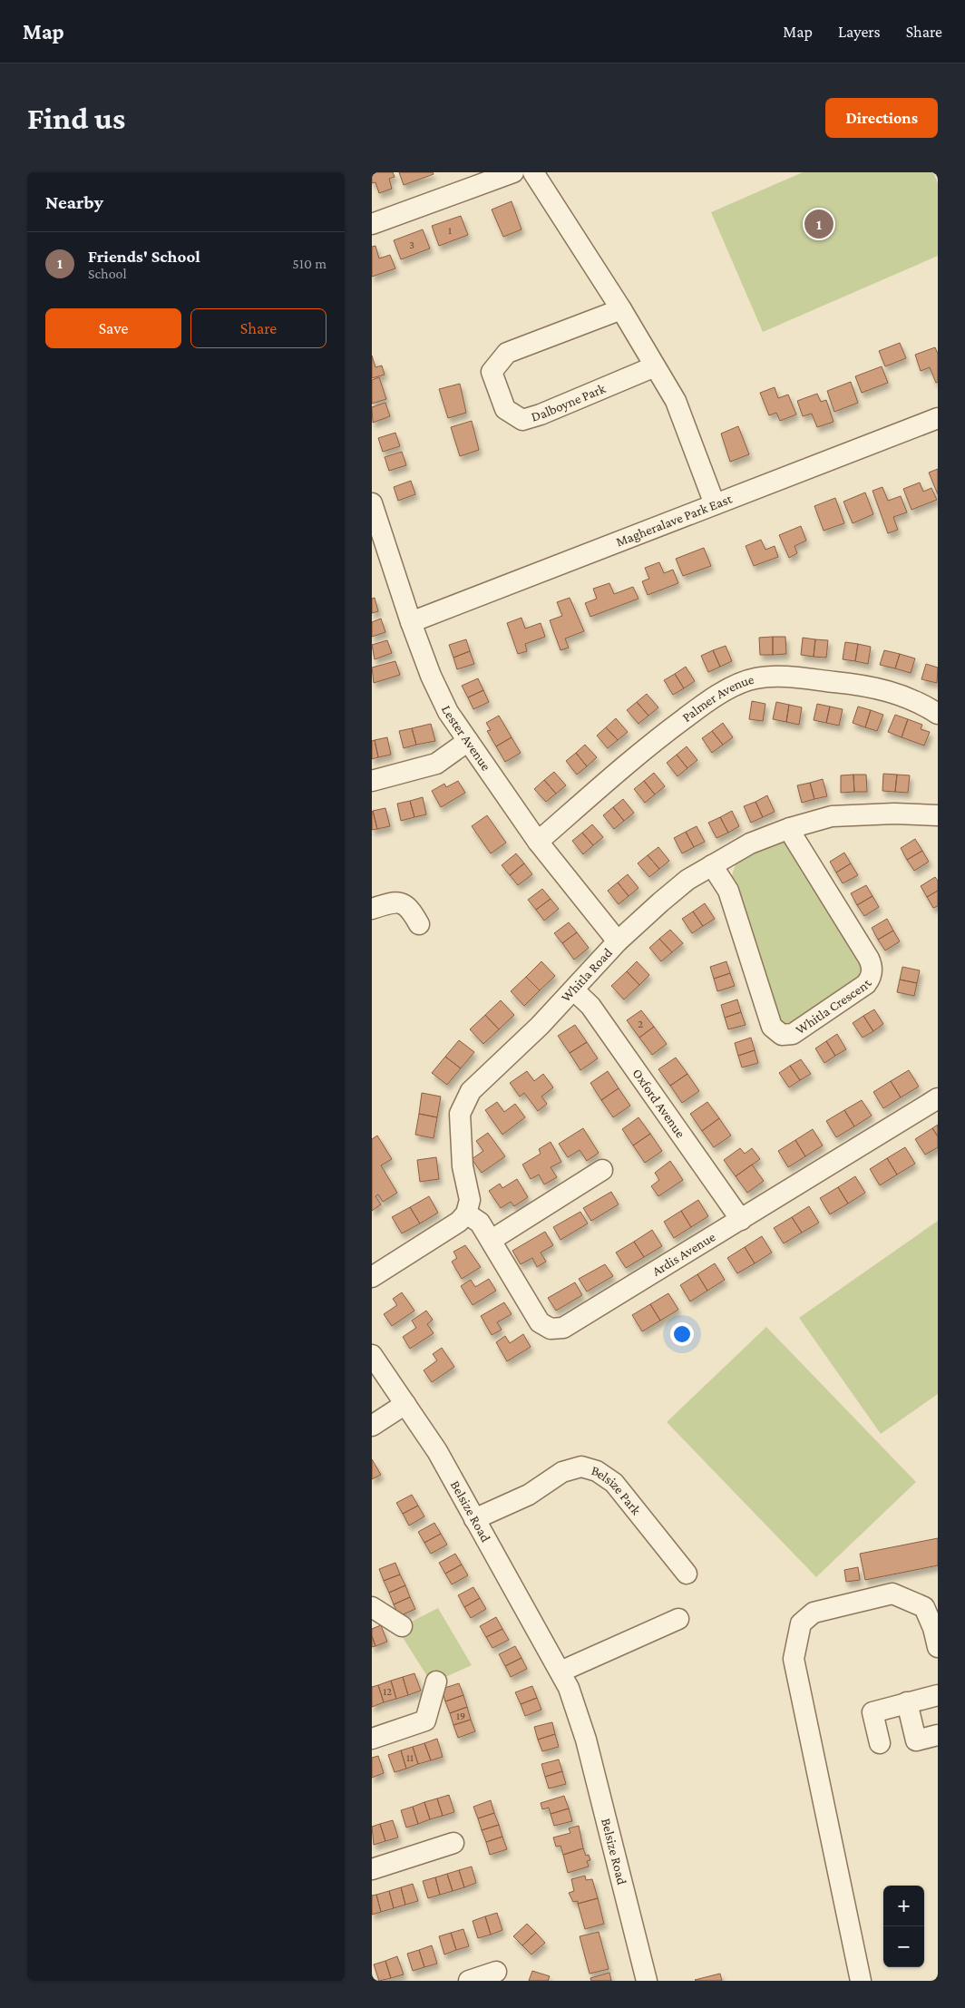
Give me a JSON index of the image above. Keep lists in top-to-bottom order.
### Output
{
  "streets": {
    "street": [
      "Dalboyne Park",
      "Magheralave Park East",
      "Palmer Avenue",
      "Lester Avenue",
      "Whitla Road",
      "Whitla Crescent",
      "Oxford Avenue",
      "Ardis Avenue",
      "Belsize Park",
      "Belsize Road"
    ]
  },
  "crossings": [
    ["Magheralave Park East", "Lester Avenue"],
    ["Palmer Avenue", "Lester Avenue"],
    ["Lester Avenue", "Whitla Road"],
    ["Whitla Road", "Whitla Crescent"],
    ["Whitla Road", "Oxford Avenue"],
    ["Whitla Road", "Ardis Avenue"],
    ["Oxford Avenue", "Ardis Avenue"],
    ["Belsize Park", "Belsize Road"]
  ],
  "house_numbers": [
    "1",
    "3",
    "2",
    "12",
    "19",
    "11"
  ],
  "page": {
    "header": "Map",
    "nav": ["Map", "Layers", "Share"],
    "buttons": [
      "Directions",
      ["Save", "Share"]
    ],
    "title": "Find us",
    "heading": "Nearby",
    "pins": "1",
    "list": [
      {
        "mark": "1",
        "name": "Friends' School",
        "note": "School",
        "value": "510 m"
      }
    ],
    "map_buttons": ["+", "−"]
  }
}
